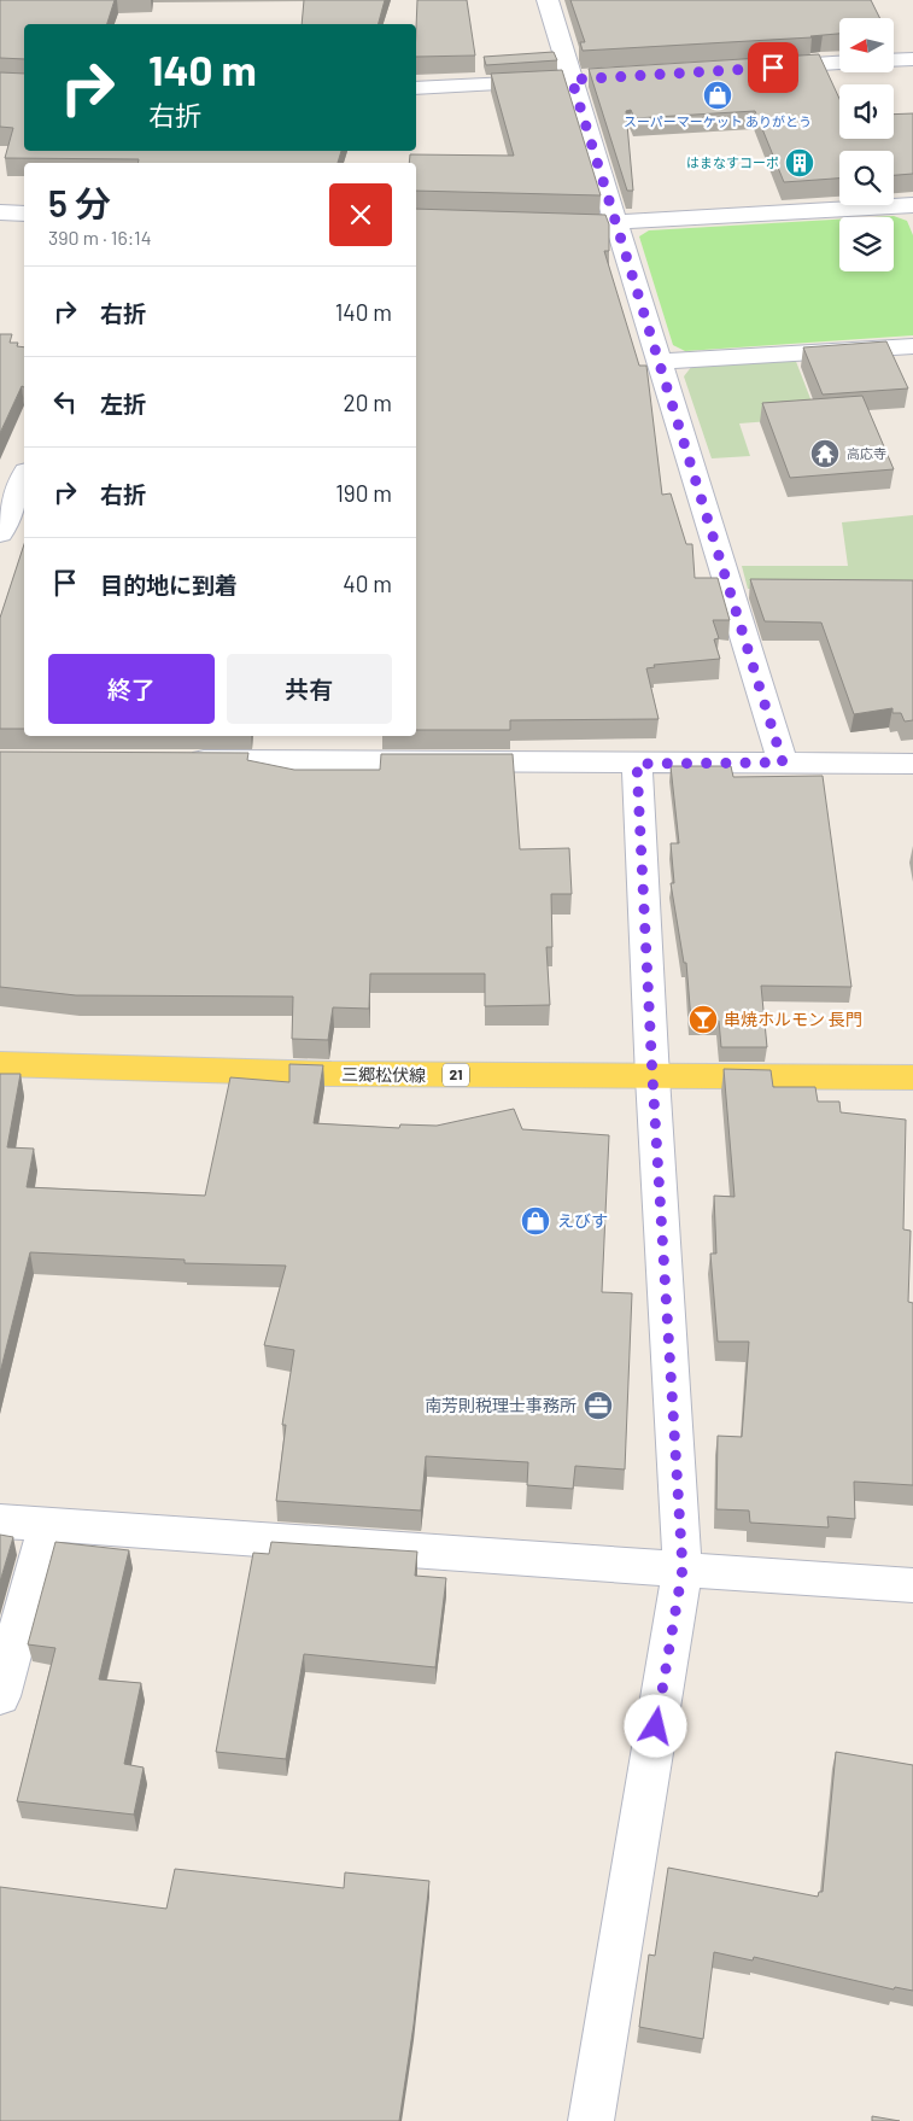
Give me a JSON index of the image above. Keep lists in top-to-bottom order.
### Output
{
  "streets": {
    "main road": ["三郷松伏線", "21"]
  },
  "places": {
    "shop": ["スーパーマーケット ありがとう", "えびす"],
    "building": ["はまなすコーポ"],
    "temple": ["高応寺"],
    "bar": ["串焼ホルモン 長門"],
    "office": ["南芳則税理士事務所"]
  },
  "north": "left",
  "page": {
    "turn": ["140 m", "右折"],
    "heading": ["5 分", "390 m · 16:14"],
    "list": [
      {
        "name": "右折",
        "value": "140 m"
      },
      {
        "name": "左折",
        "value": "20 m"
      },
      {
        "name": "右折",
        "value": "190 m"
      },
      {
        "name": "目的地に到着",
        "value": "40 m"
      }
    ],
    "buttons": ["終了", "共有"]
  }
}
